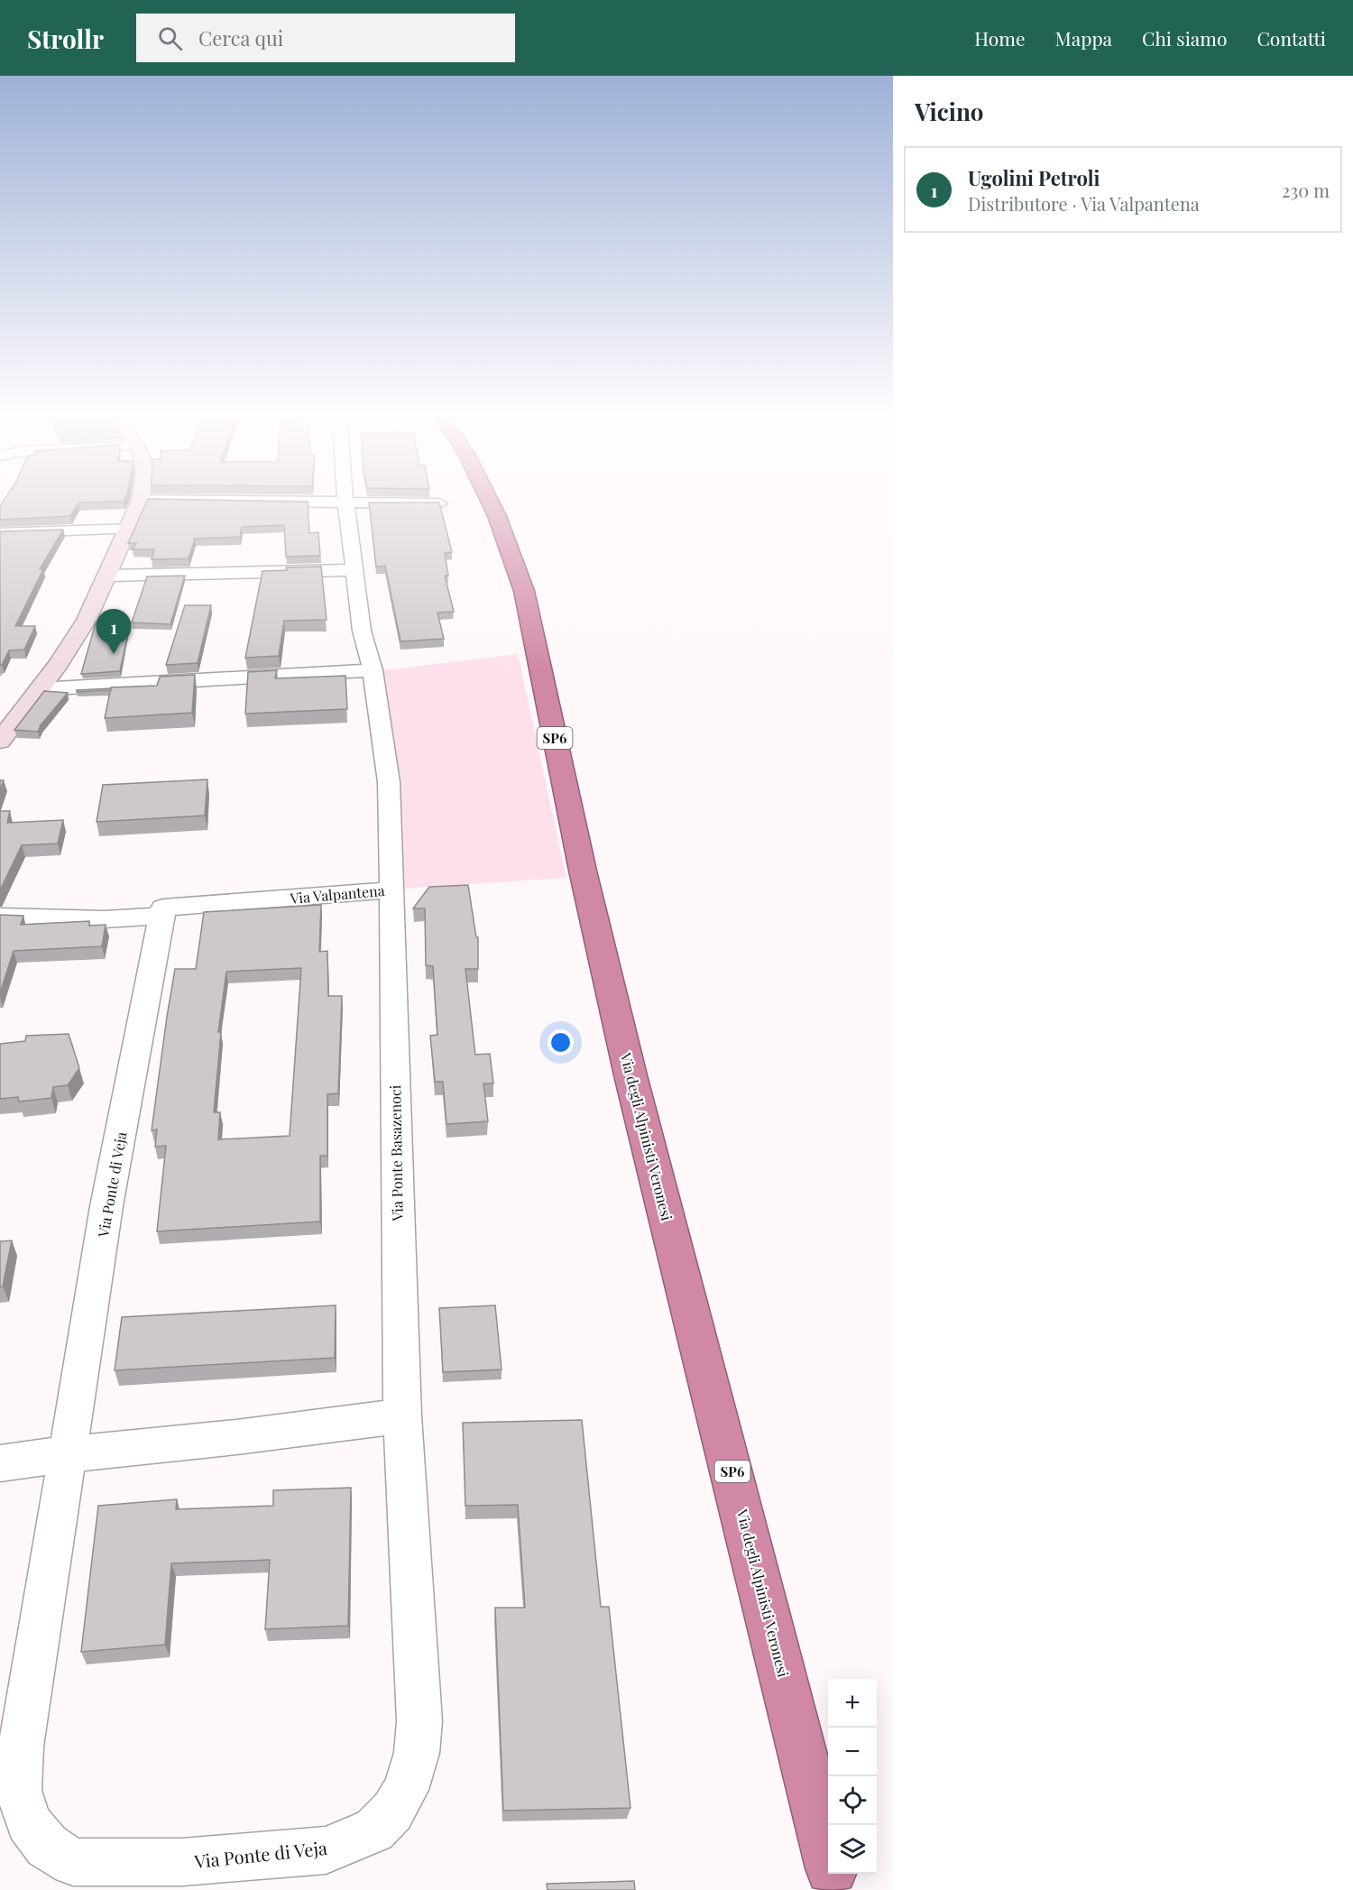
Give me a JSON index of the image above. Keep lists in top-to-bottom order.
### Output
{
  "streets": {
    "highway": ["SP6", "Via degli Alpinisti Veronesi"],
    "street": ["Via Valpantena", "Via Ponte Basazenoci", "Via Ponte di Veja"]
  },
  "crossings": [
    ["Via Valpantena", "Via Ponte Basazenoci"],
    ["Via Valpantena", "Via Ponte di Veja"],
    ["Via Ponte Basazenoci", "Via Ponte di Veja"]
  ],
  "page": {
    "header": "Strollr",
    "search": "Cerca qui",
    "nav": [
      "Home",
      "Mappa",
      "Chi siamo",
      "Contatti"
    ],
    "heading": "Vicino",
    "list": [
      {
        "mark": "1",
        "name": "Ugolini Petroli",
        "note": "Distributore · Via Valpantena",
        "value": "230 m"
      }
    ],
    "pins": "1",
    "map_buttons": ["+", "−"]
  }
}
